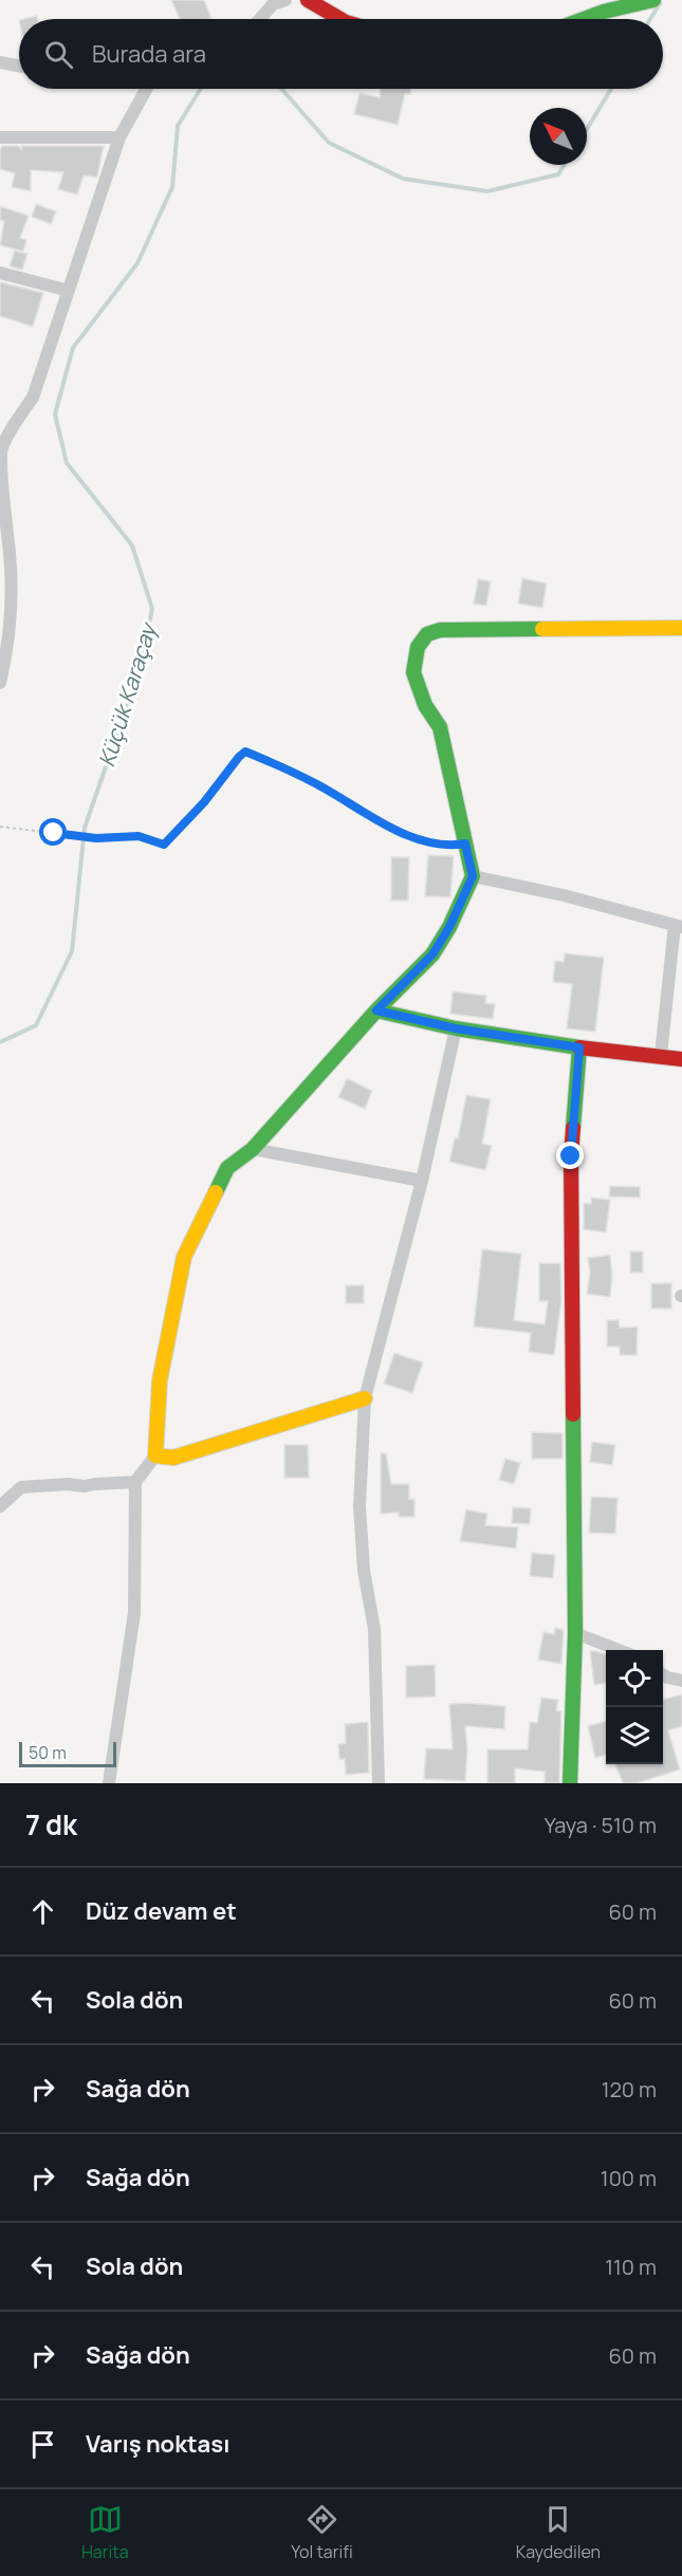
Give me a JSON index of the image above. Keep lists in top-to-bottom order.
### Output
{
  "water": ["Küçük Karaçay"],
  "scale_bar": "50 m",
  "north": "top left",
  "page": {
    "search": "Burada ara",
    "scale": "50 m",
    "heading": ["7 dk", "Yaya · 510 m"],
    "list": [
      ["Düz devam et", "60 m"],
      ["Sola dön", "60 m"],
      ["Sağa dön", "120 m"],
      ["Sağa dön", "100 m"],
      ["Sola dön", "110 m"],
      ["Sağa dön", "60 m"],
      "Varış noktası"
    ],
    "nav": ["Harita", "Yol tarifi", "Kaydedilen"]
  }
}
